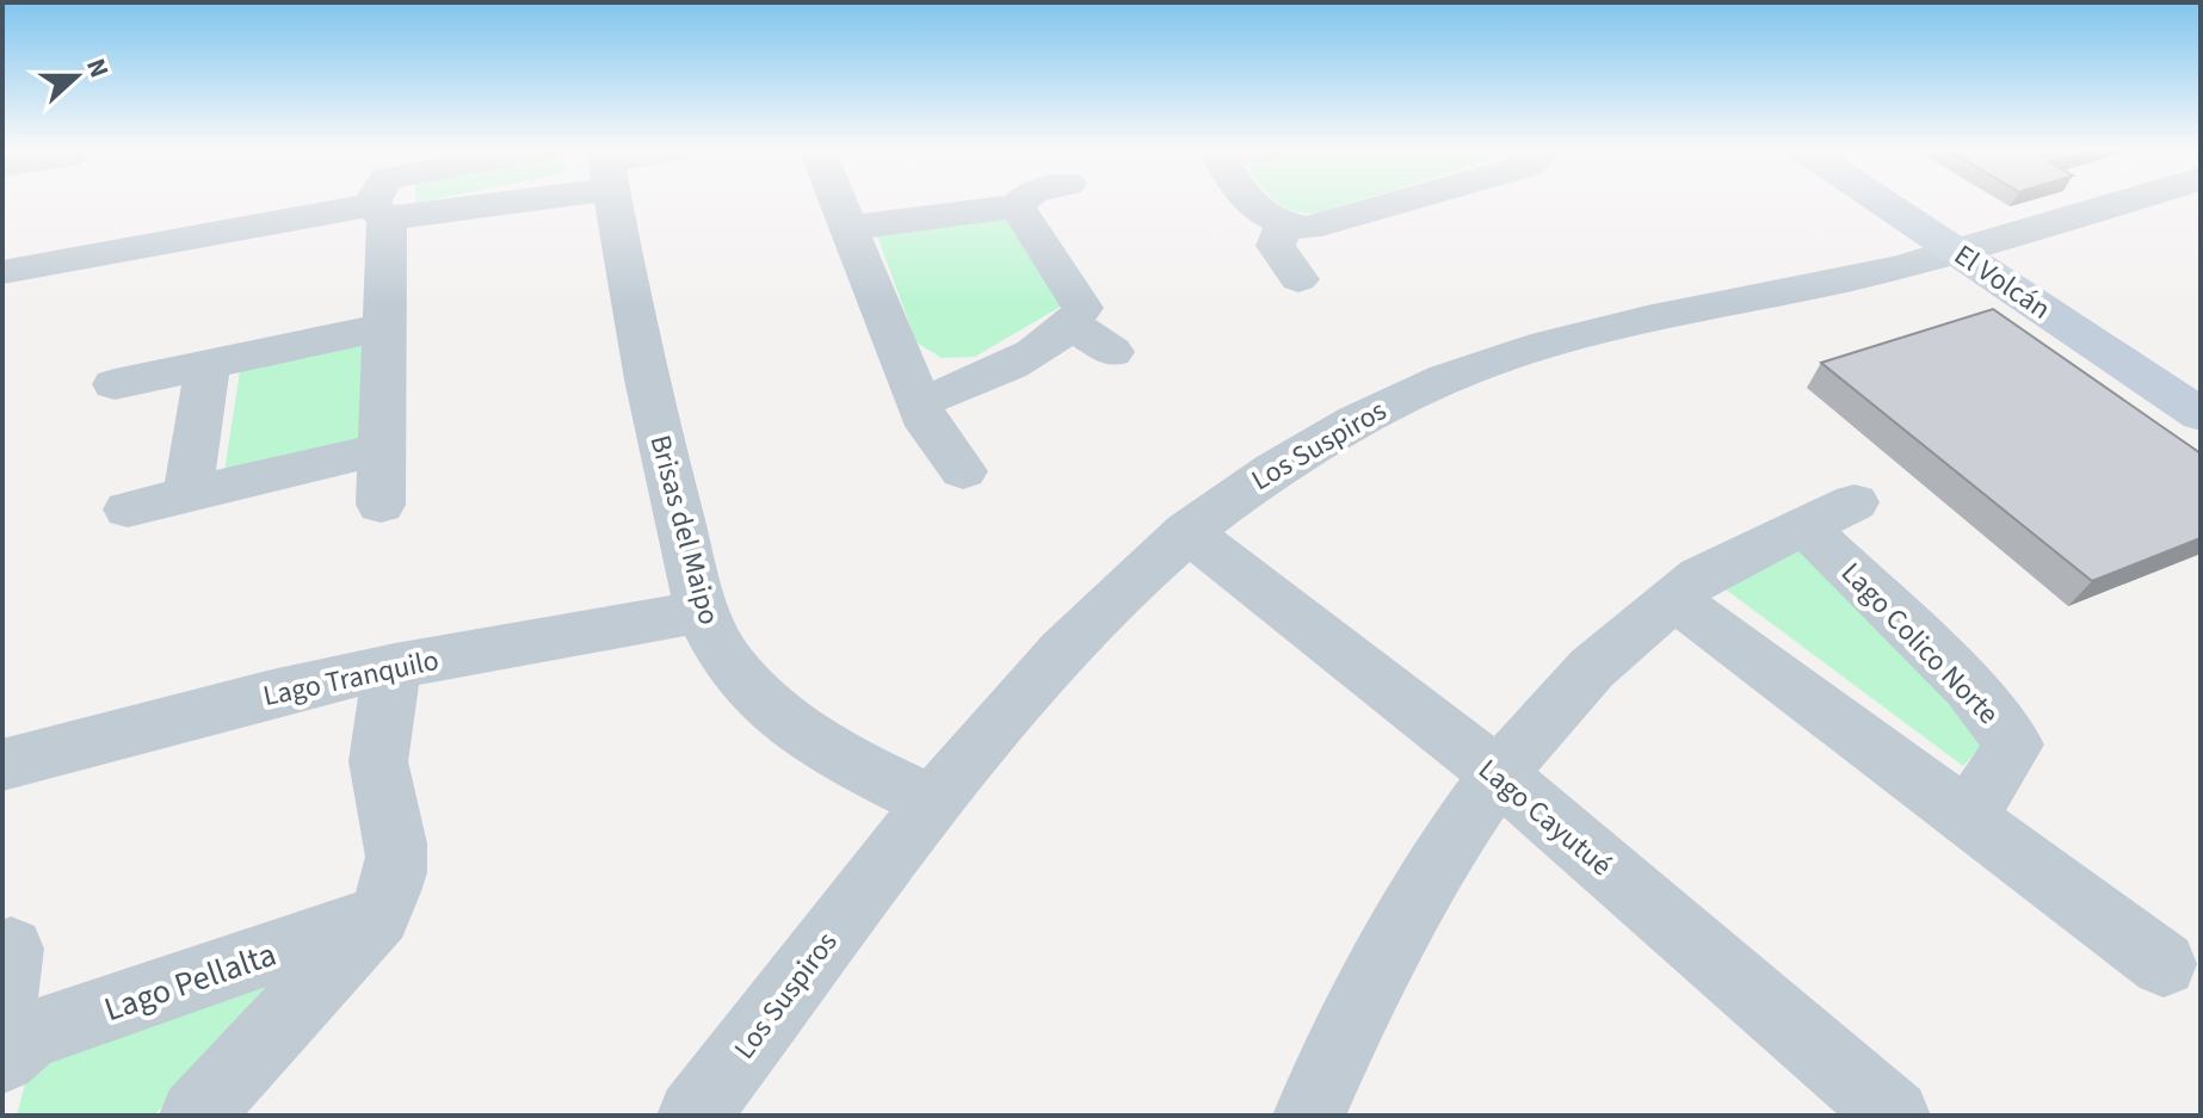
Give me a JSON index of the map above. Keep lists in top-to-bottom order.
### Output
{
  "streets": {
    "street": [
      "El Volcán",
      "Los Suspiros",
      "Brisas del Maipo",
      "Lago Colico Norte",
      "Lago Tranquilo",
      "Lago Cayutué",
      "Lago Pellalta"
    ]
  },
  "crossings": [
    ["El Volcán", "Los Suspiros"],
    ["Los Suspiros", "Brisas del Maipo"],
    ["Los Suspiros", "Lago Cayutué"],
    ["Brisas del Maipo", "Lago Tranquilo"],
    ["Lago Tranquilo", "Lago Pellalta"]
  ],
  "north": "right"
}
